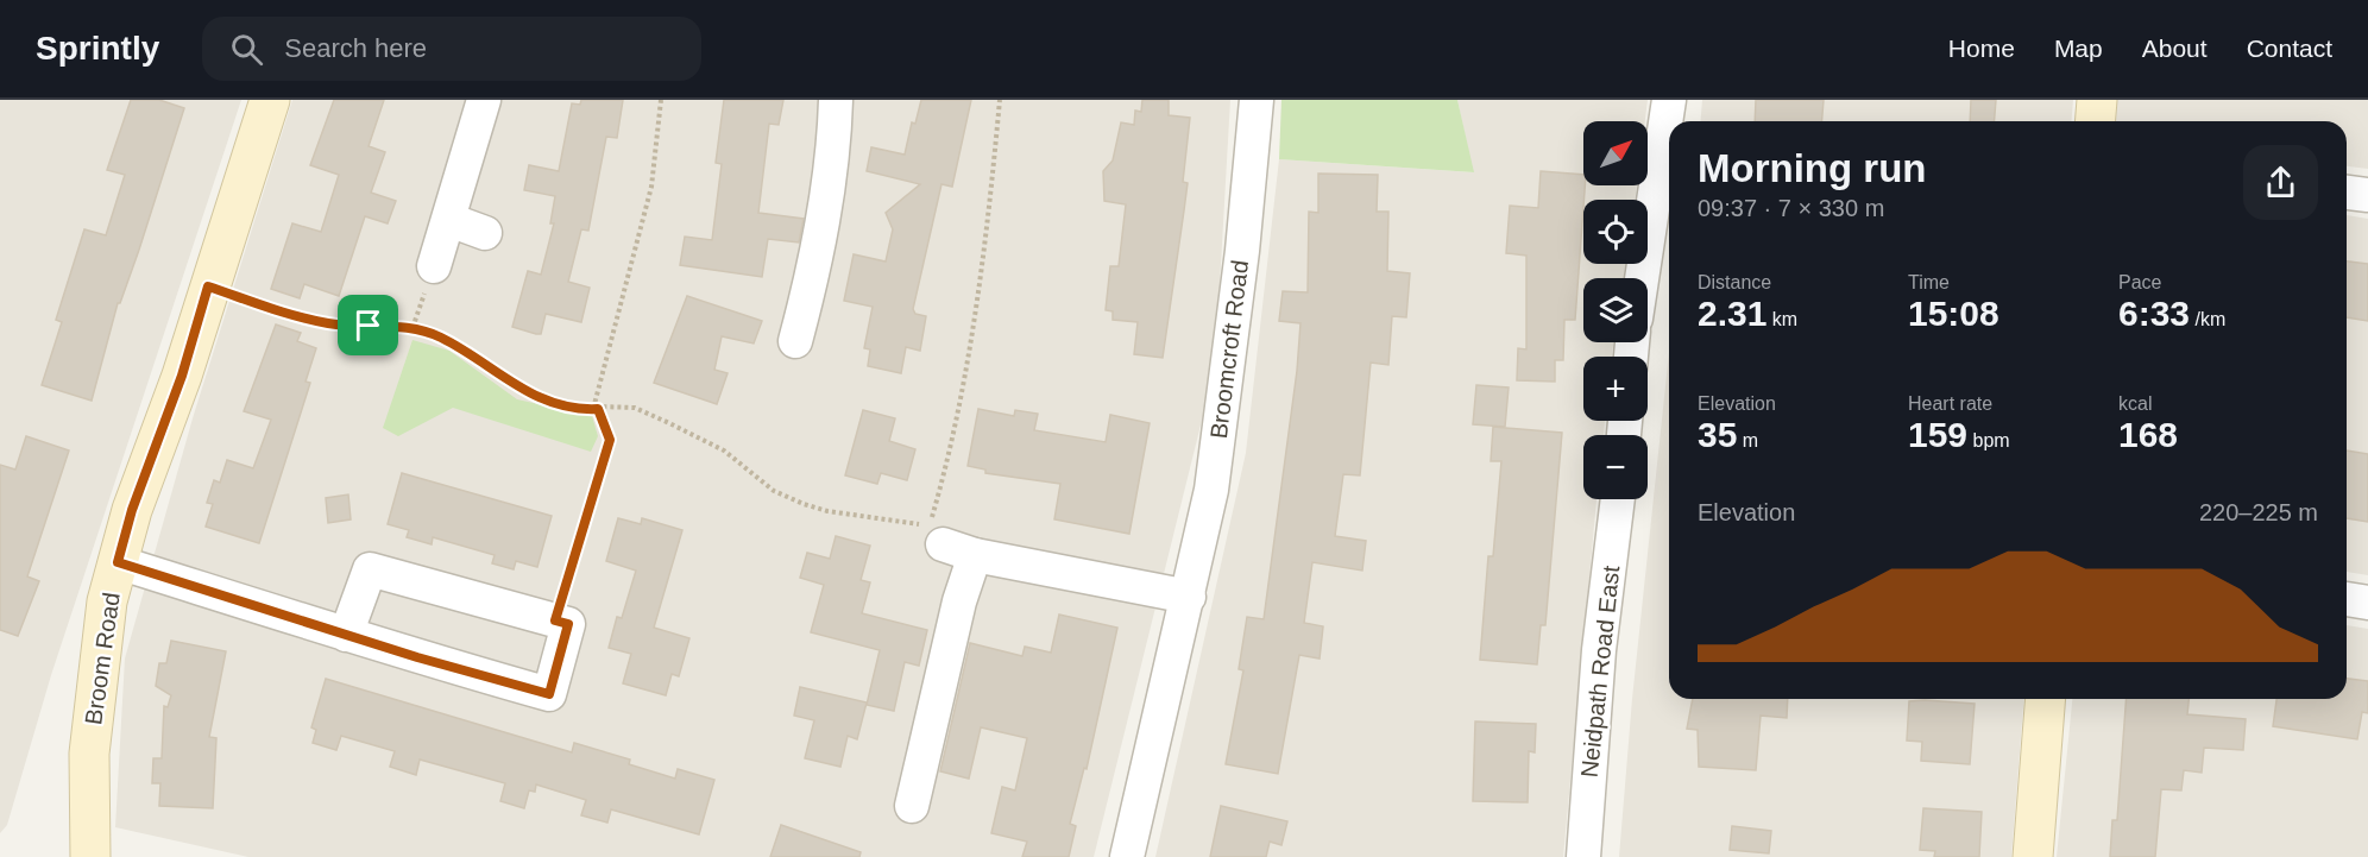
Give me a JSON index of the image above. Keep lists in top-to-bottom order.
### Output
{
  "streets": {
    "street": ["Broomcroft Road", "Broom Road", "Neidpath Road East"]
  },
  "north": "top right",
  "page": {
    "header": "Sprintly",
    "search": "Search here",
    "nav": [
      "Home",
      "Map",
      "About",
      "Contact"
    ],
    "map_buttons": ["+", "−"],
    "heading": ["Morning run", "09:37 · 7 × 330 m"],
    "stats": [
      ["Distance", "2.31 km"],
      ["Time", "15:08"],
      ["Pace", "6:33 /km"],
      ["Elevation", "35 m"],
      ["Heart rate", "159 bpm"],
      ["kcal", "168"]
    ],
    "chart": ["Elevation", "220–225 m"]
  }
}
